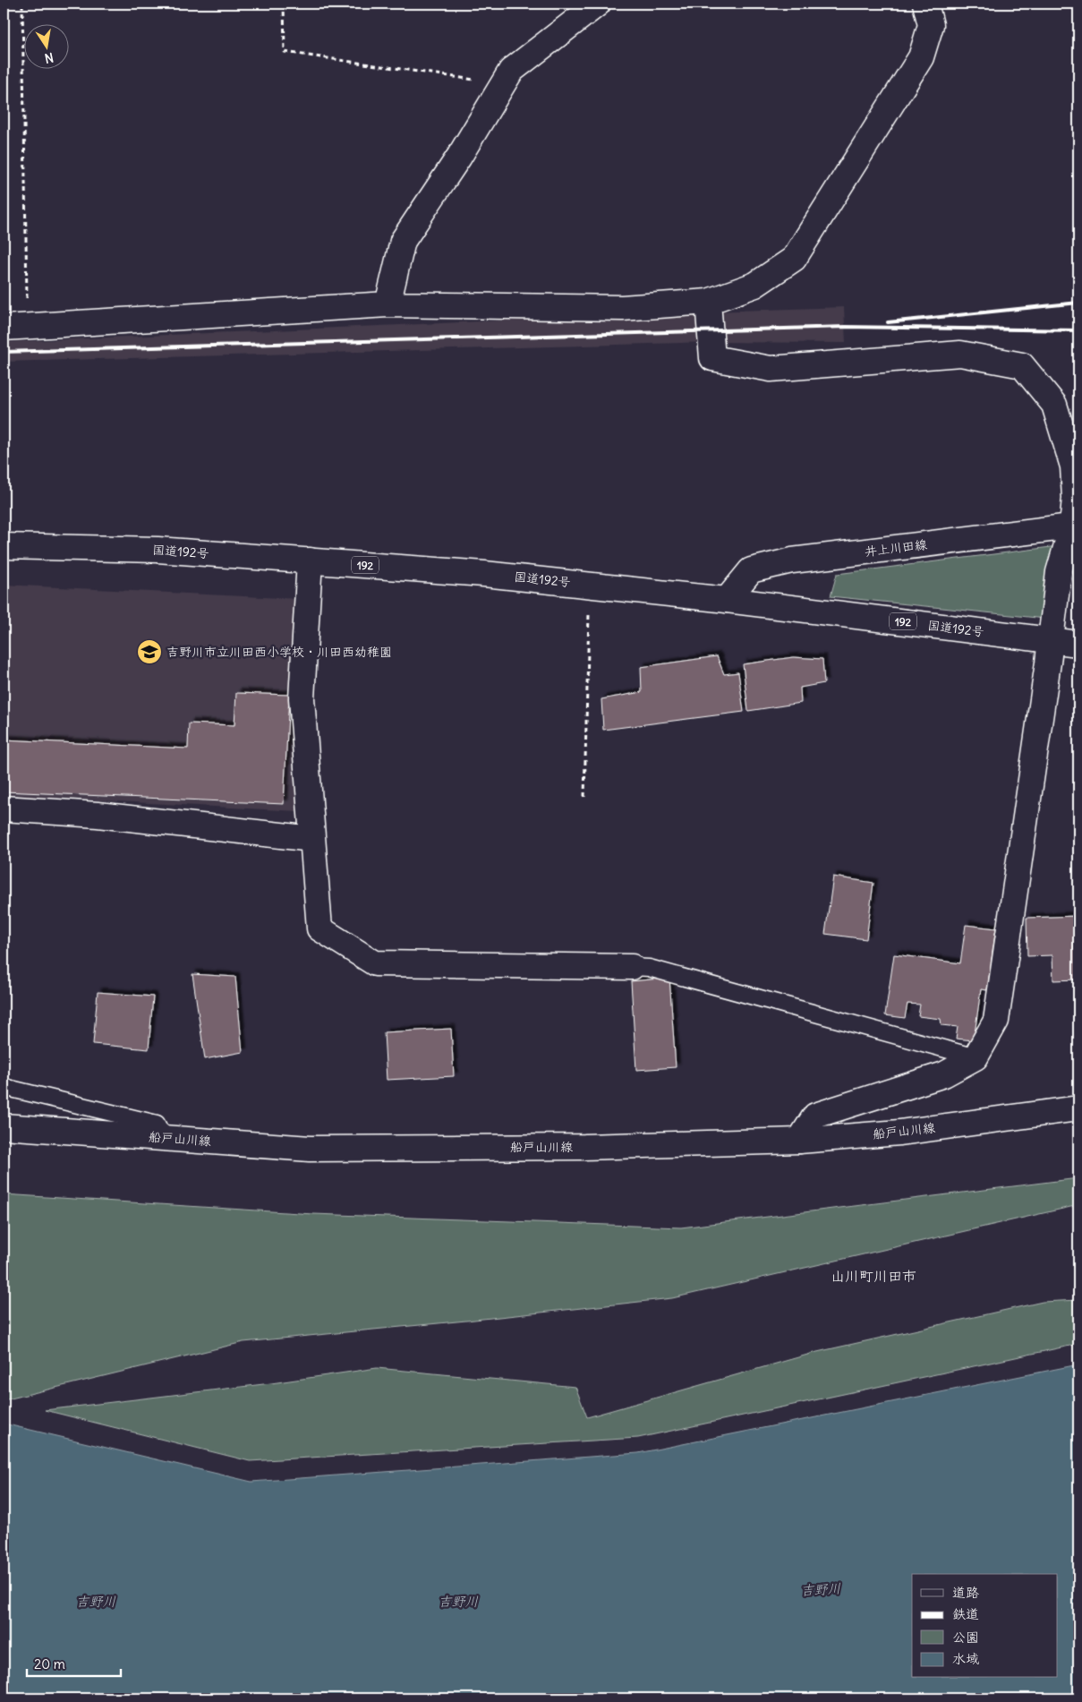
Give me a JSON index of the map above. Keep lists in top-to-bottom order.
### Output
{
  "streets": {
    "main road": [
      "井上川田線",
      "国道192号",
      "192",
      "船戸山川線"
    ]
  },
  "crossings": [
    ["井上川田線", "国道192号"]
  ],
  "districts": ["山川町川田市"],
  "water": ["吉野川"],
  "places": {
    "school or university": ["吉野川市立川田西小学校・川田西幼稚園"]
  },
  "legend": [
    "道路",
    "鉄道",
    "公園",
    "水域"
  ],
  "scale_bar": "20 m",
  "north": "bottom"
}
